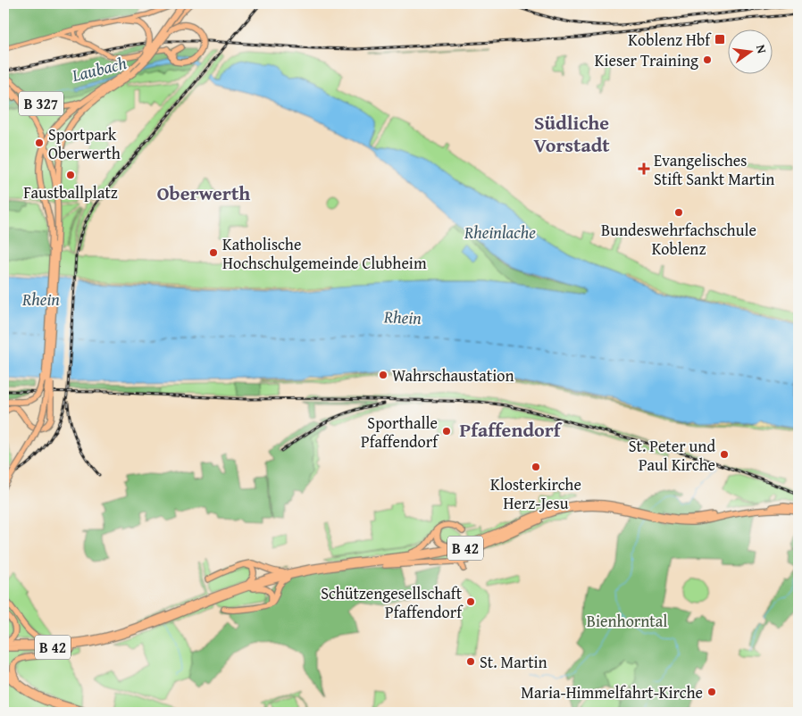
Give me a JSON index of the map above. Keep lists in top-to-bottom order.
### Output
{
  "streets": {
    "highway": ["B 327", "B 42"]
  },
  "districts": ["Südliche Vorstadt", "Oberwerth", "Pfaffendorf"],
  "water": ["Laubach", "Rheinlache", "Rhein"],
  "parks": ["Bienhorntal"],
  "places": {
    "transit": ["Koblenz Hbf"],
    "other": [
      "Kieser Training",
      "Sportpark Oberwerth",
      "Faustballplatz",
      "Bundeswehrfachschule Koblenz",
      "Katholische Hochschulgemeinde Clubheim",
      "Wahrschaustation",
      "Sporthalle Pfaffendorf",
      "St. Peter und Paul Kirche",
      "Klosterkirche Herz-Jesu",
      "Schützengesellschaft Pfaffendorf",
      "St. Martin",
      "Maria-Himmelfahrt-Kirche"
    ],
    "health": ["Evangelisches Stift Sankt Martin"]
  },
  "north": "right"
}
